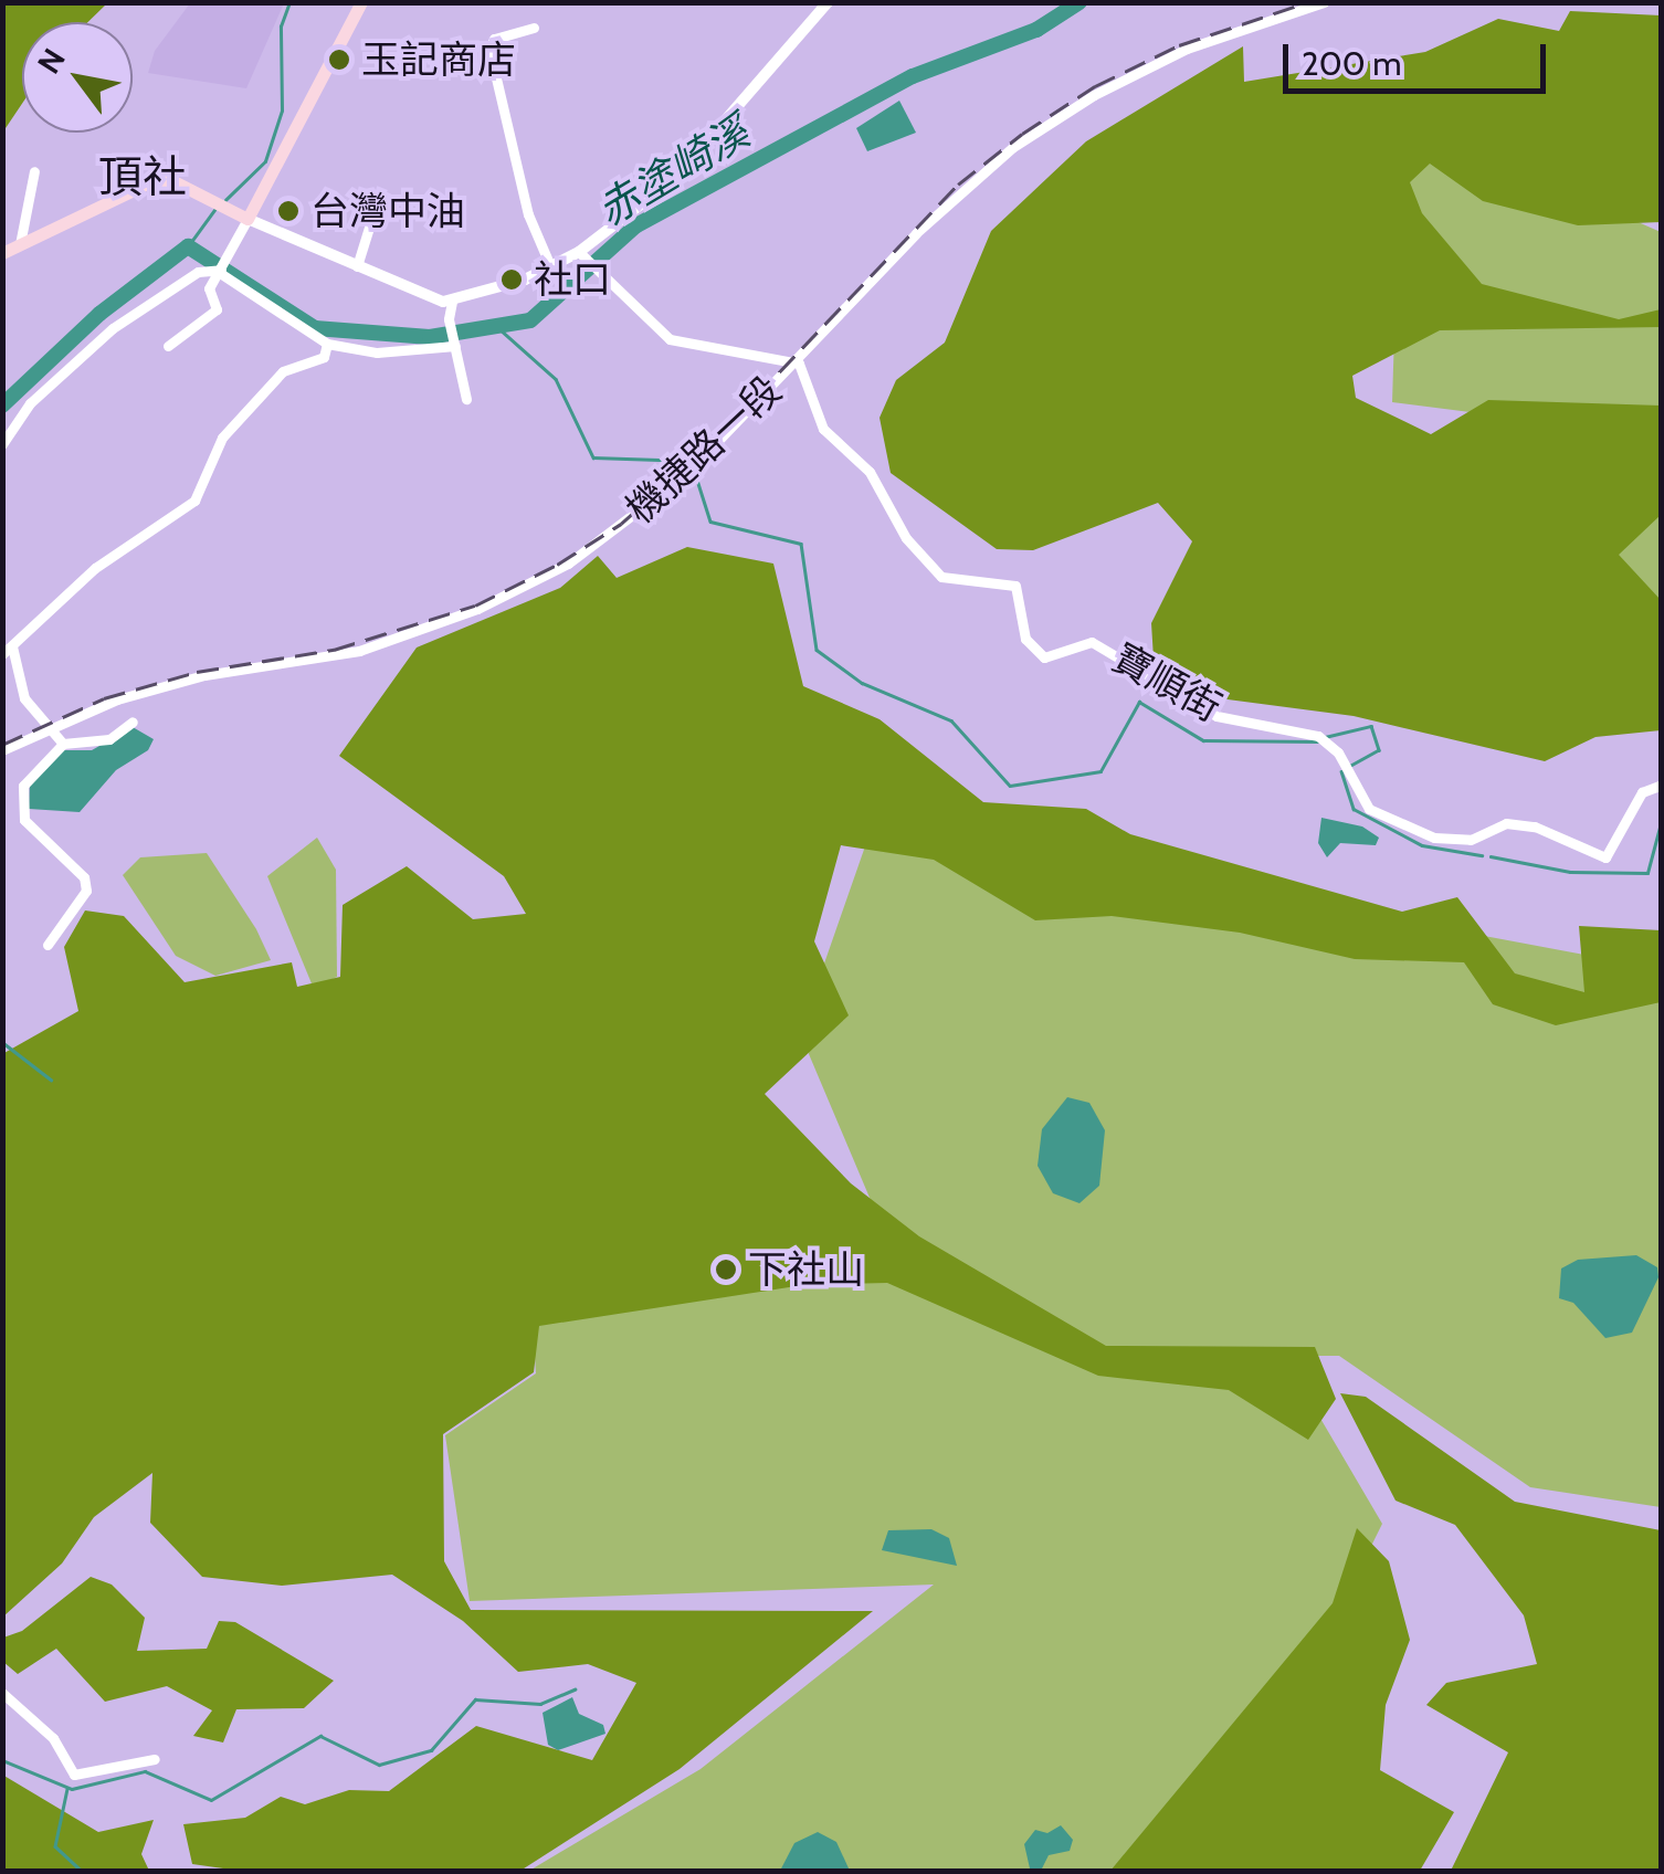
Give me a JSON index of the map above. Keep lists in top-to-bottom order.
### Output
{
  "streets": {
    "street": ["機捷路一段", "寶順街"]
  },
  "crossings": [
    ["機捷路一段", "寶順街"]
  ],
  "districts": ["頂社"],
  "water": ["赤塗崎溪"],
  "places": [
    "玉記商店",
    "台灣中油",
    "社口",
    "下社山"
  ],
  "scale_bar": "200 m",
  "north": "top left"
}
